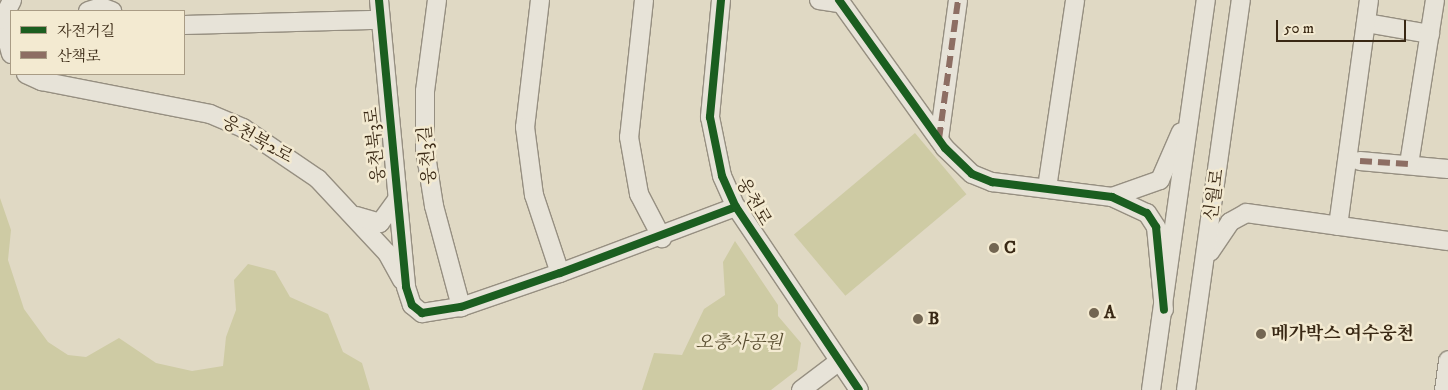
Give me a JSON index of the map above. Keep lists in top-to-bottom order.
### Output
{
  "streets": {
    "street": [
      "웅천북2로",
      "웅천북3로",
      "웅천3길",
      "신월로",
      "웅천로"
    ]
  },
  "crossings": [
    ["웅천북2로", "웅천북3로"]
  ],
  "parks": ["오충사공원"],
  "places": [
    "C",
    "A",
    "B",
    "메가박스 여수웅천"
  ],
  "legend": ["자전거길", "산책로"],
  "scale_bar": "50 m"
}
